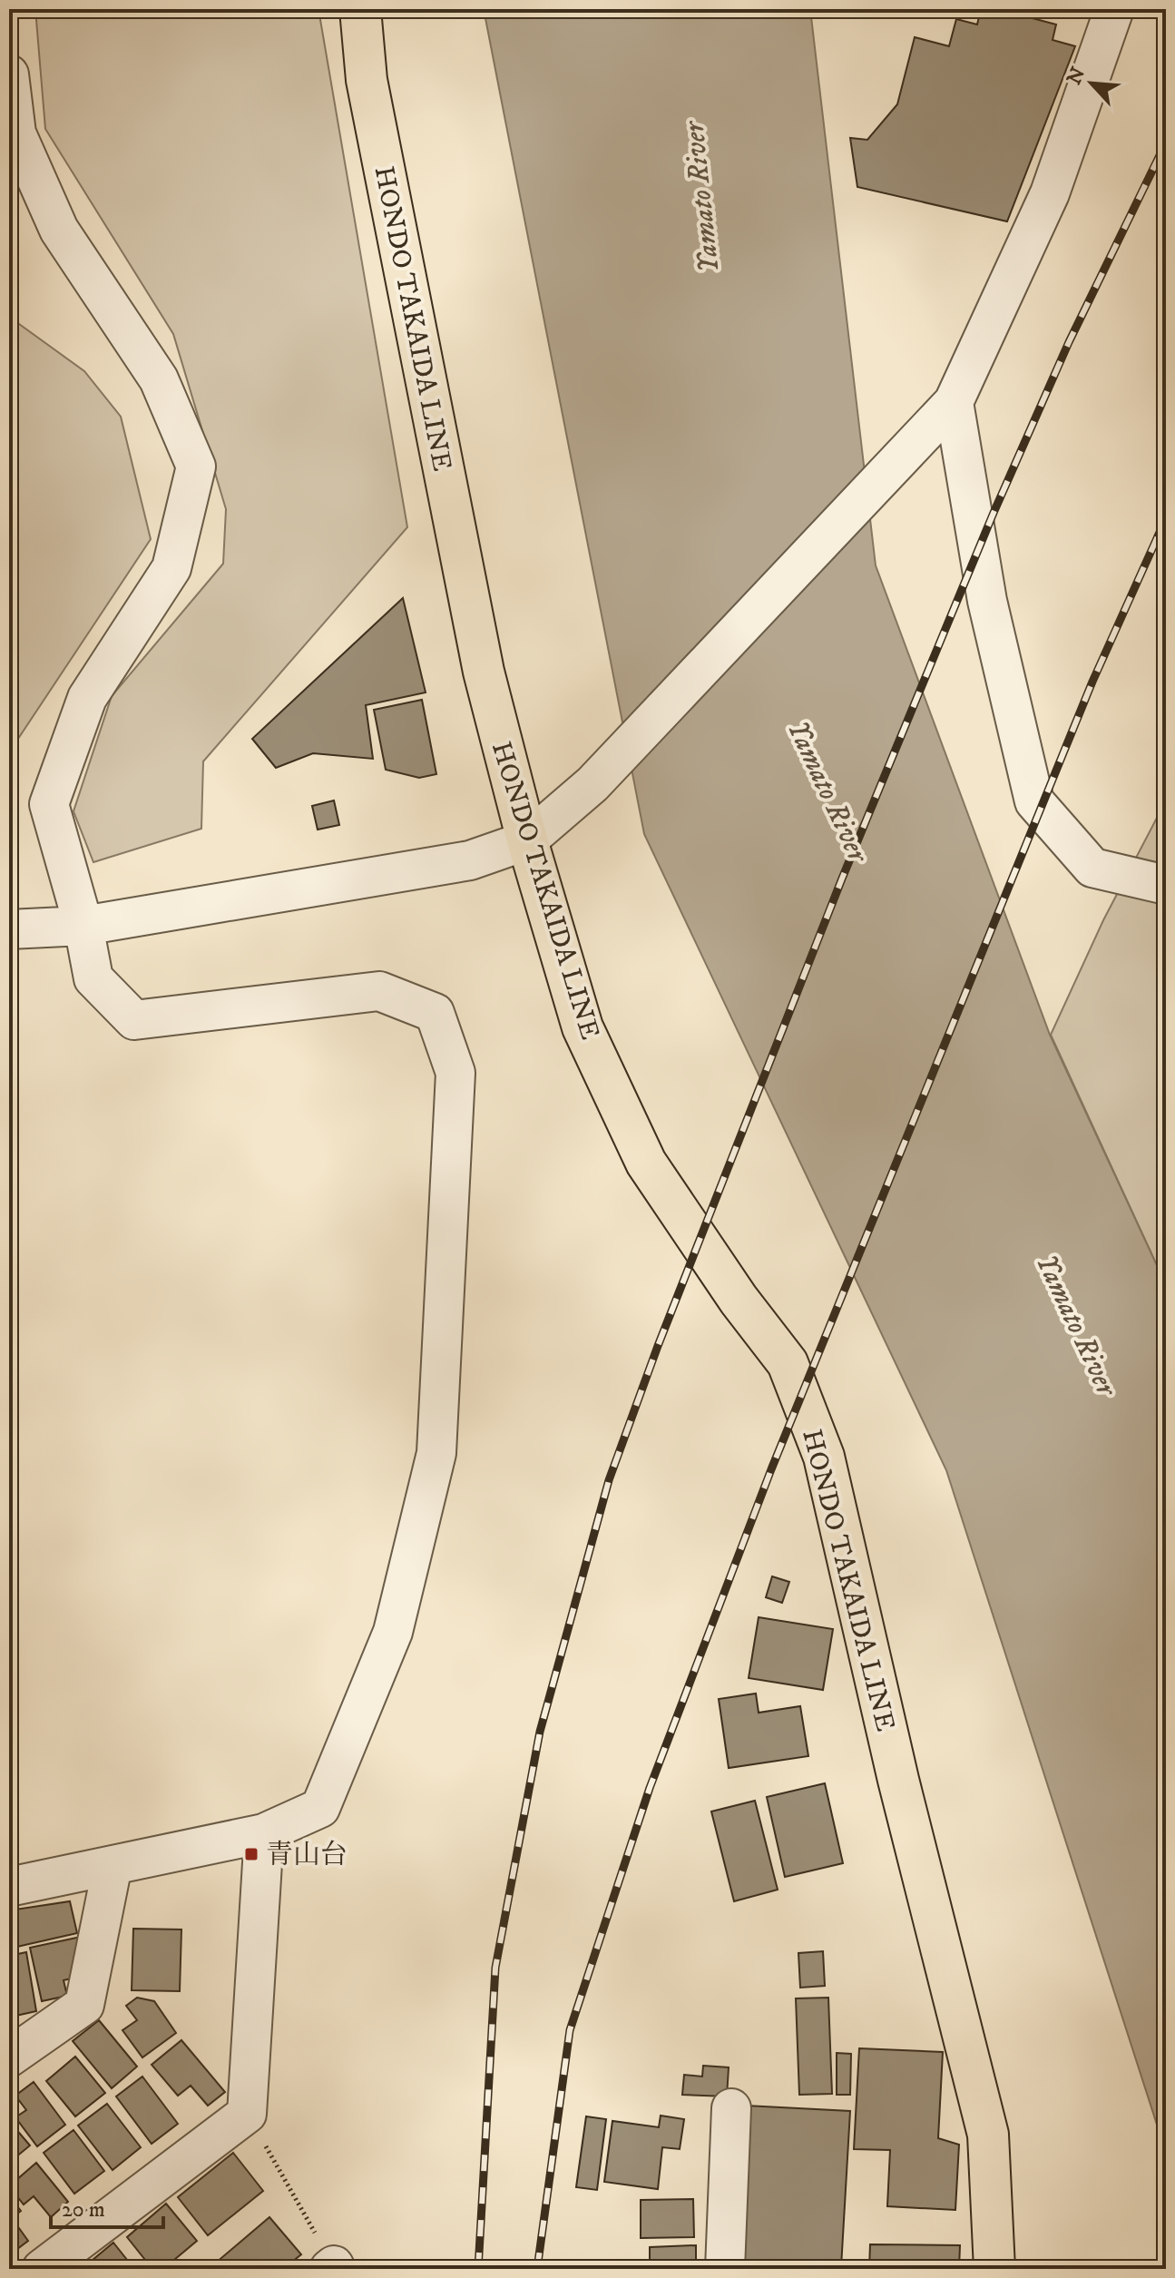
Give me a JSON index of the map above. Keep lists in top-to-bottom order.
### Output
{
  "streets": {
    "main road": ["HONDO TAKAIDA LINE"]
  },
  "water": ["Yamato River"],
  "places": {
    "transit": ["青山台"]
  },
  "scale_bar": "20 m",
  "north": "top left"
}
